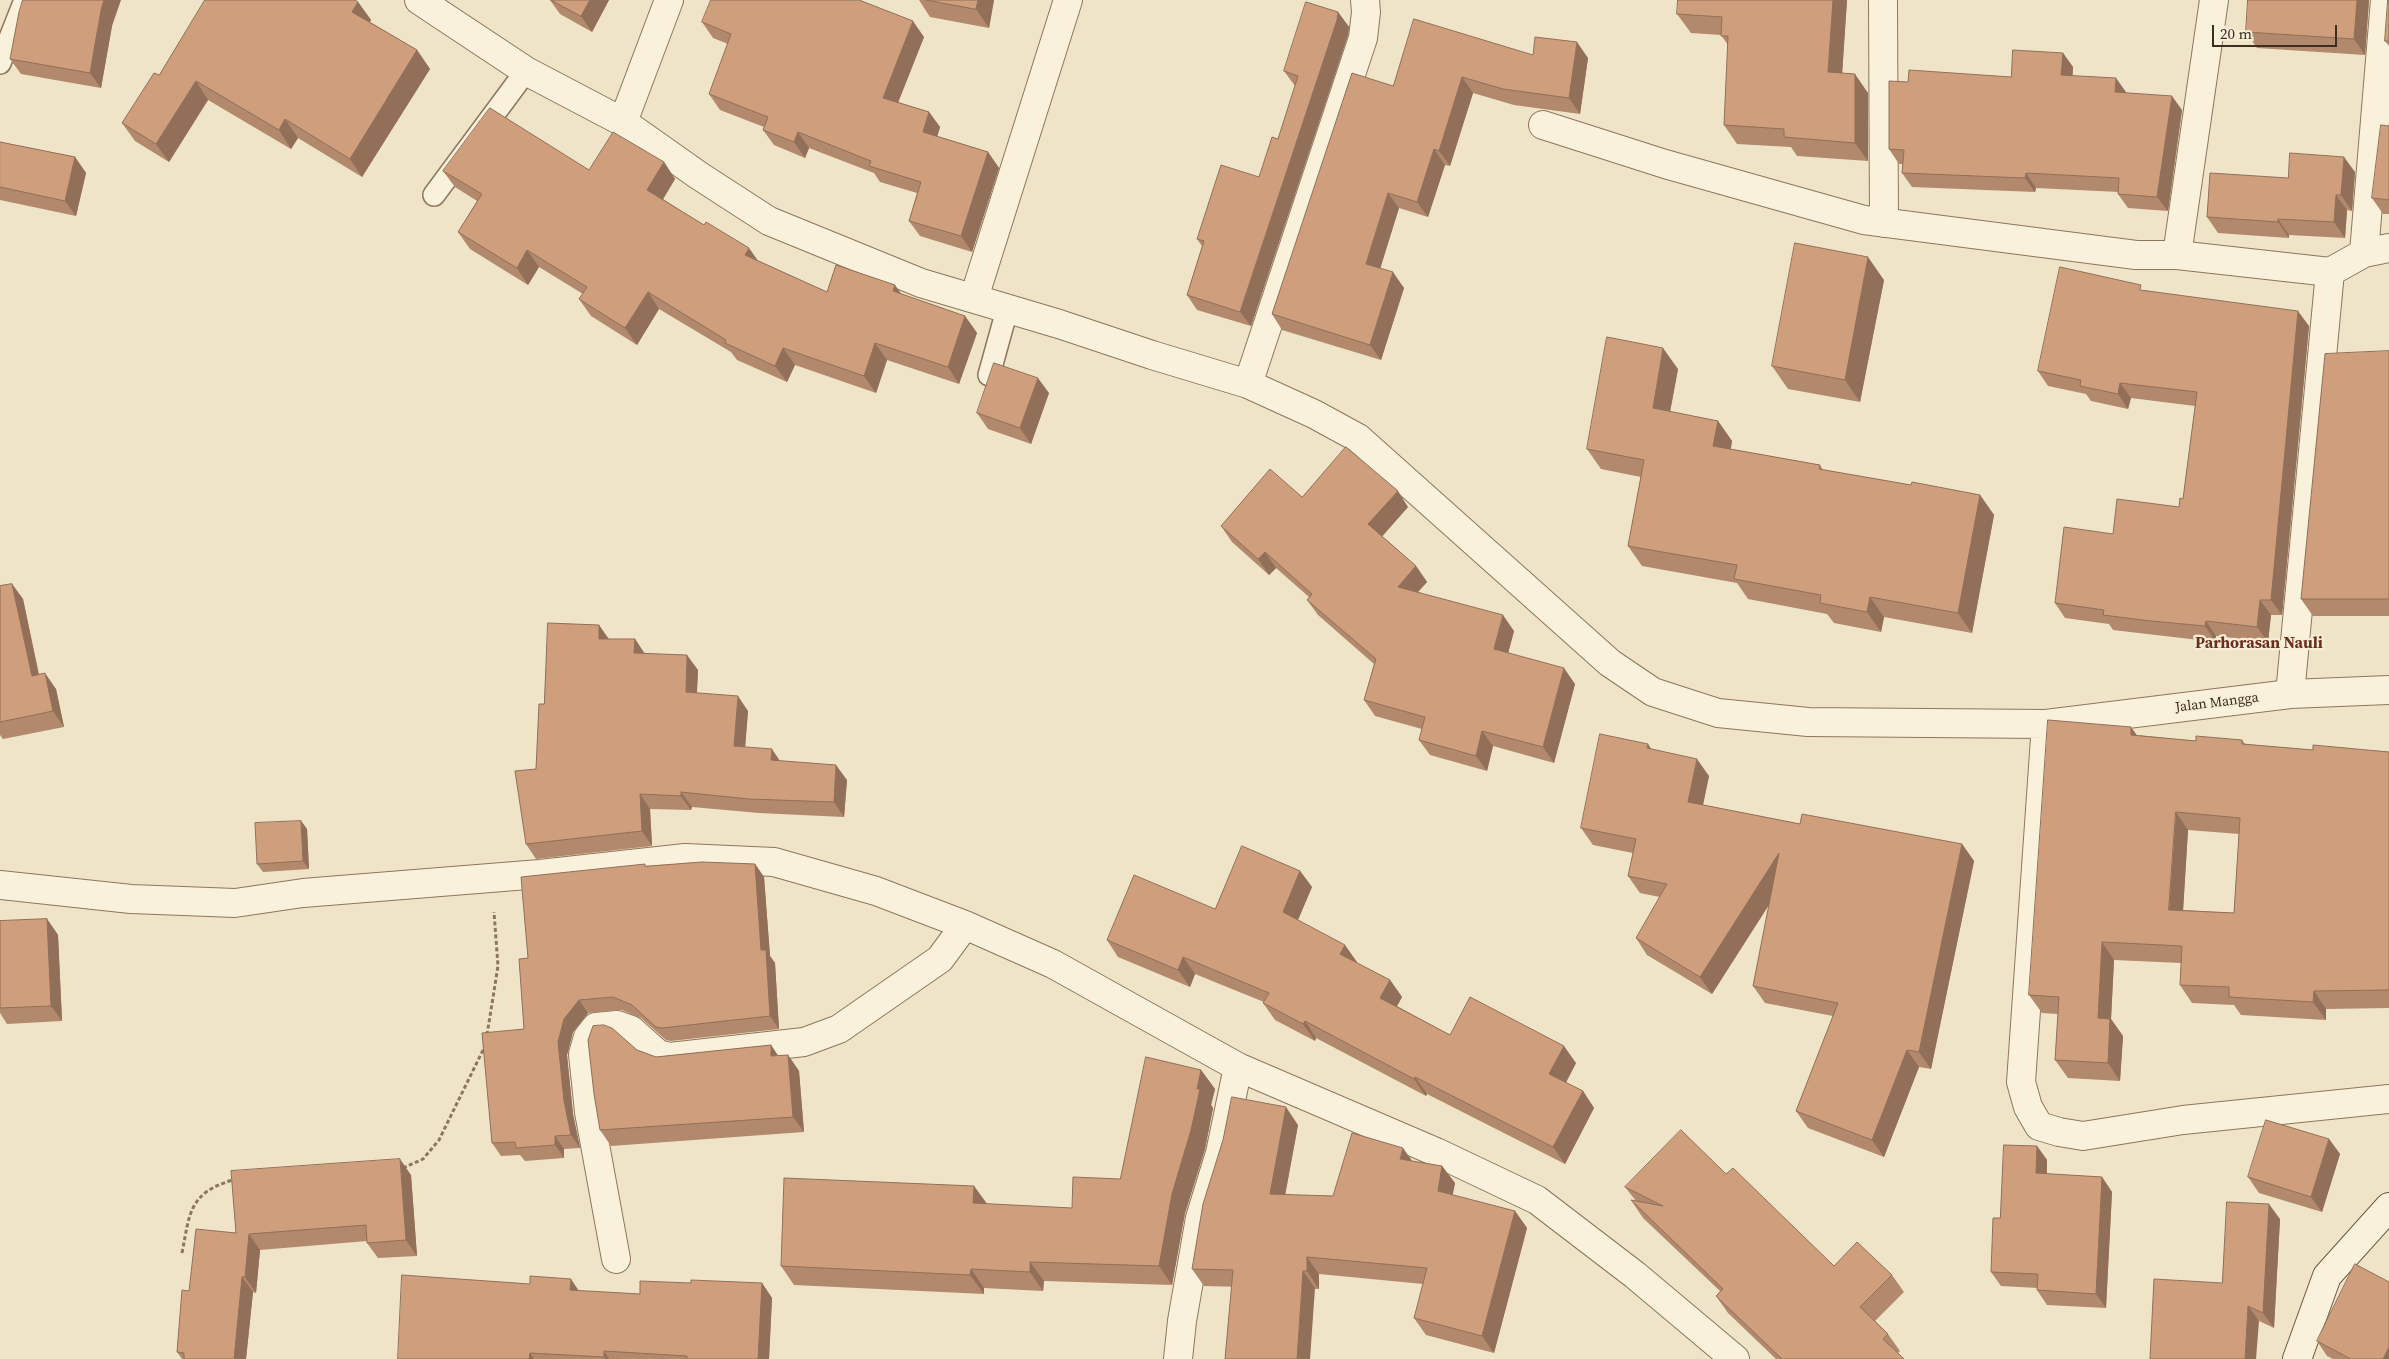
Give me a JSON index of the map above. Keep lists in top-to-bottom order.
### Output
{
  "streets": {
    "street": ["Jalan Mangga"]
  },
  "districts": ["Parhorasan Nauli"],
  "scale_bar": "20 m"
}
